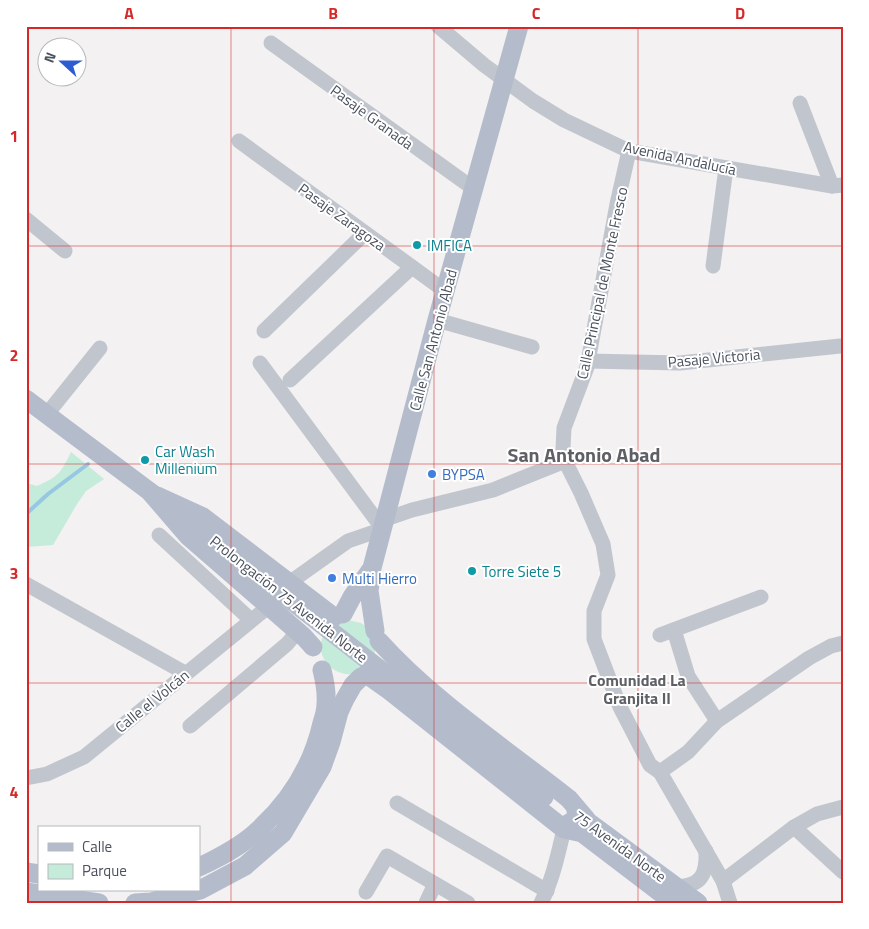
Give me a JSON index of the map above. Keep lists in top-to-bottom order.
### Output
{
  "streets": {
    "main road": ["Calle San Antonio Abad", "Prolongación 75 Avenida Norte", "75 Avenida Norte"],
    "street": [
      "Pasaje Granada",
      "Avenida Andalucía",
      "Pasaje Zaragoza",
      "Calle Principal de Monte Fresco",
      "Pasaje Victoria",
      "Calle el Volcán"
    ]
  },
  "crossings": [
    ["Pasaje Granada", "Calle San Antonio Abad"],
    ["Avenida Andalucía", "Calle Principal de Monte Fresco"],
    ["Avenida Andalucía", "Calle San Antonio Abad"],
    ["Pasaje Zaragoza", "Calle San Antonio Abad"],
    ["Calle Principal de Monte Fresco", "Pasaje Victoria"],
    ["Prolongación 75 Avenida Norte", "75 Avenida Norte"]
  ],
  "districts": ["San Antonio Abad", "Comunidad La Granjita II"],
  "places": [
    "IMFICA",
    "Car Wash Millenium",
    "BYPSA",
    "Torre Siete 5",
    "Multi Hierro"
  ],
  "legend": ["Calle", "Parque"],
  "north": "left",
  "grid": {
    "columns": [
      "A",
      "B",
      "C",
      "D"
    ],
    "rows": [
      "1",
      "2",
      "3",
      "4"
    ]
  }
}
